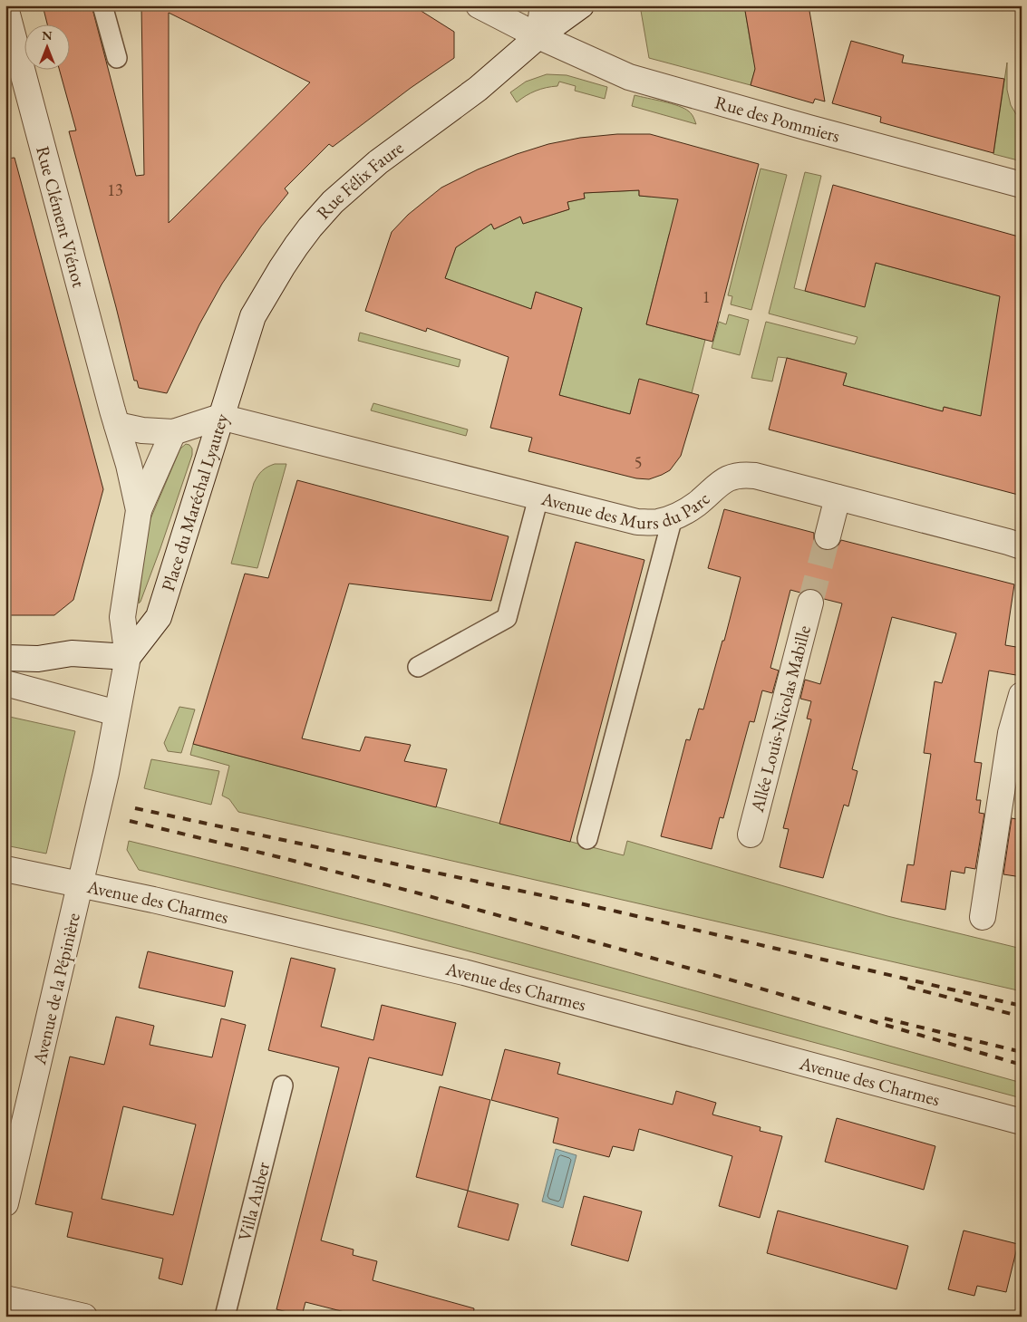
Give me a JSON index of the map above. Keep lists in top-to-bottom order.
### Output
{
  "streets": {
    "street": [
      "Rue des Pommiers",
      "Rue Félix Faure",
      "Rue Clément Viénot",
      "Avenue des Murs du Parc",
      "Place du Maréchal Lyautey",
      "Allée Louis-Nicolas Mabille",
      "Avenue des Charmes",
      "Avenue de la Pépinière"
    ],
    "lane": ["Villa Auber"]
  },
  "crossings": [
    ["Rue des Pommiers", "Rue Félix Faure"],
    ["Rue Félix Faure", "Avenue des Murs du Parc"],
    ["Rue Félix Faure", "Place du Maréchal Lyautey"],
    ["Rue Clément Viénot", "Place du Maréchal Lyautey"],
    ["Rue Clément Viénot", "Avenue de la Pépinière"],
    ["Avenue des Murs du Parc", "Place du Maréchal Lyautey"],
    ["Avenue des Charmes", "Avenue de la Pépinière"]
  ],
  "house_numbers": ["13", "1", "5"],
  "north": "top"
}
